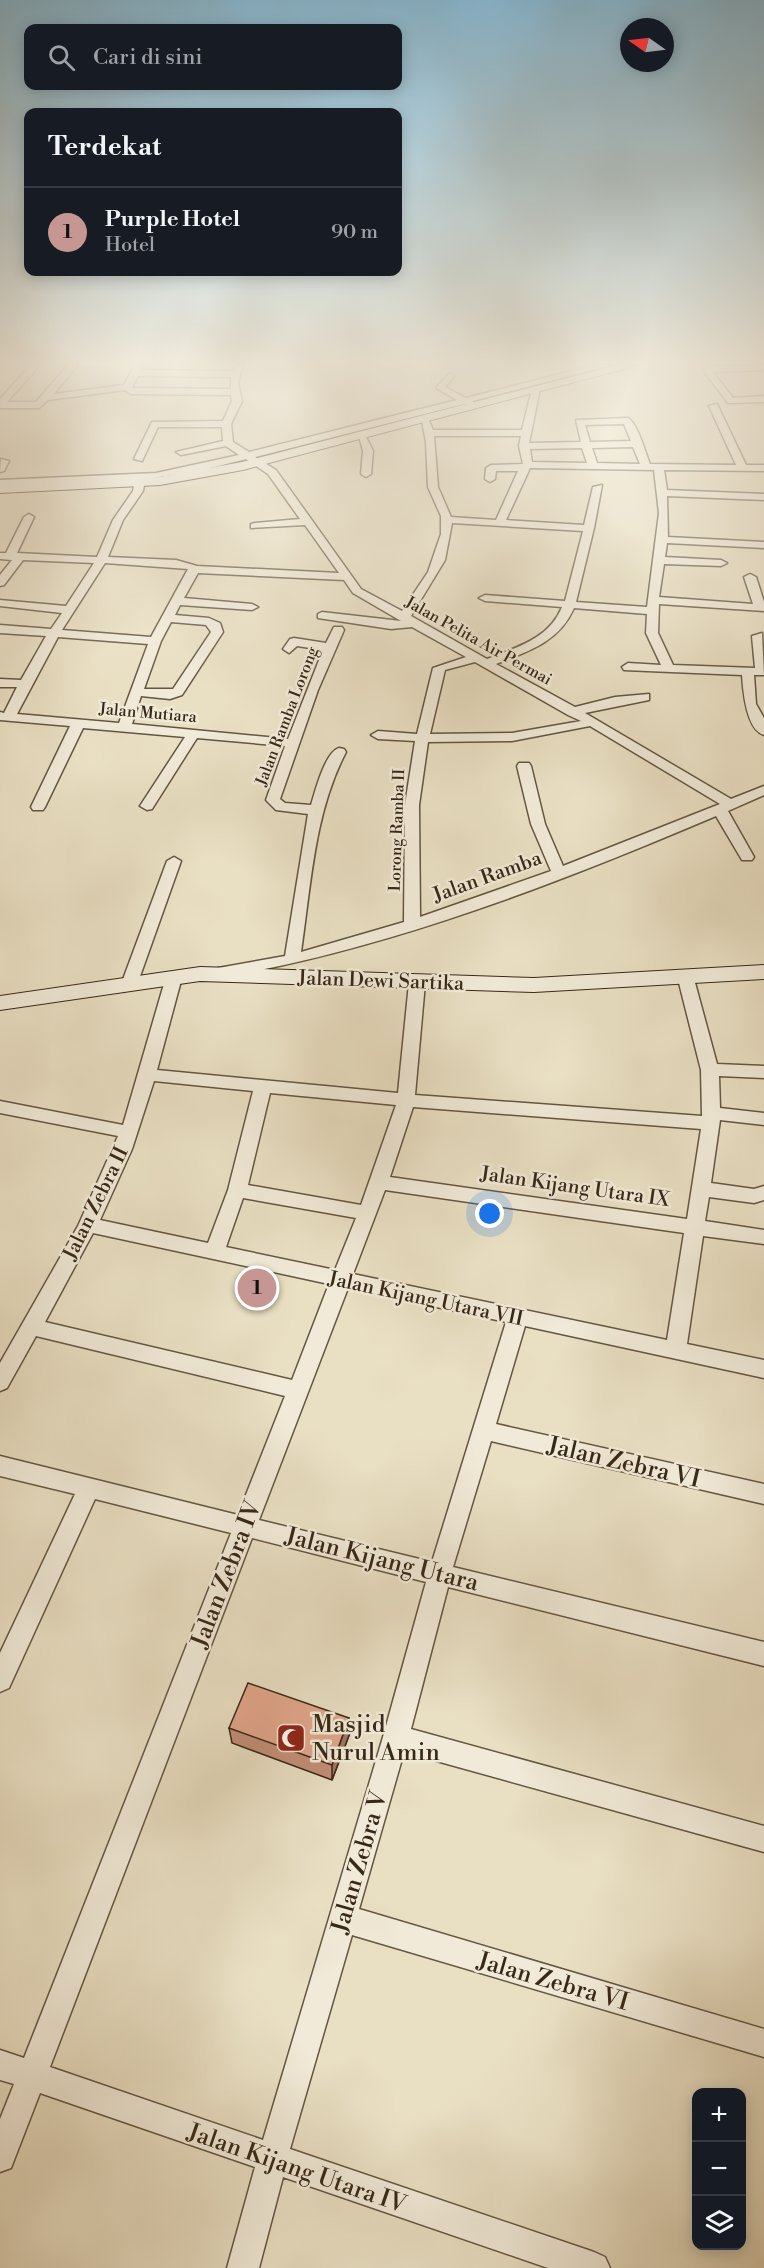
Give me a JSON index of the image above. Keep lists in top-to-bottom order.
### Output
{
  "streets": {
    "street": [
      "Jalan Pelita Air Permai",
      "Jalan Mutiara",
      "Jalan Ramba Lorong",
      "Lorong Ramba II",
      "Jalan Ramba",
      "Jalan Dewi Sartika",
      "Jalan Kijang Utara IX",
      "Jalan Zebra II",
      "Jalan Kijang Utara VII",
      "Jalan Zebra VI",
      "Jalan Kijang Utara",
      "Jalan Zebra IV",
      "Jalan Zebra V",
      "Jalan Kijang Utara IV"
    ]
  },
  "crossings": [
    ["Jalan Pelita Air Permai", "Lorong Ramba II"],
    ["Jalan Pelita Air Permai", "Jalan Ramba"],
    ["Jalan Mutiara", "Jalan Ramba Lorong"],
    ["Lorong Ramba II", "Jalan Ramba"],
    ["Jalan Ramba", "Jalan Dewi Sartika"],
    ["Jalan Dewi Sartika", "Jalan Zebra II"],
    ["Jalan Dewi Sartika", "Jalan Zebra IV"],
    ["Jalan Kijang Utara IX", "Jalan Zebra IV"],
    ["Jalan Zebra II", "Jalan Kijang Utara VII"],
    ["Jalan Kijang Utara VII", "Jalan Zebra IV"],
    ["Jalan Kijang Utara VII", "Jalan Zebra V"],
    ["Jalan Zebra VI", "Jalan Zebra V"],
    ["Jalan Kijang Utara", "Jalan Zebra IV"],
    ["Jalan Kijang Utara", "Jalan Zebra V"],
    ["Jalan Zebra IV", "Jalan Kijang Utara IV"],
    ["Jalan Zebra V", "Jalan Kijang Utara IV"]
  ],
  "places": {
    "mosque": ["Masjid Nurul Amin"]
  },
  "north": "left",
  "page": {
    "search": "Cari di sini",
    "heading": "Terdekat",
    "list": [
      {
        "mark": "1",
        "name": "Purple Hotel",
        "note": "Hotel",
        "value": "90 m"
      }
    ],
    "pins": "1",
    "map_buttons": ["+", "−"]
  }
}
